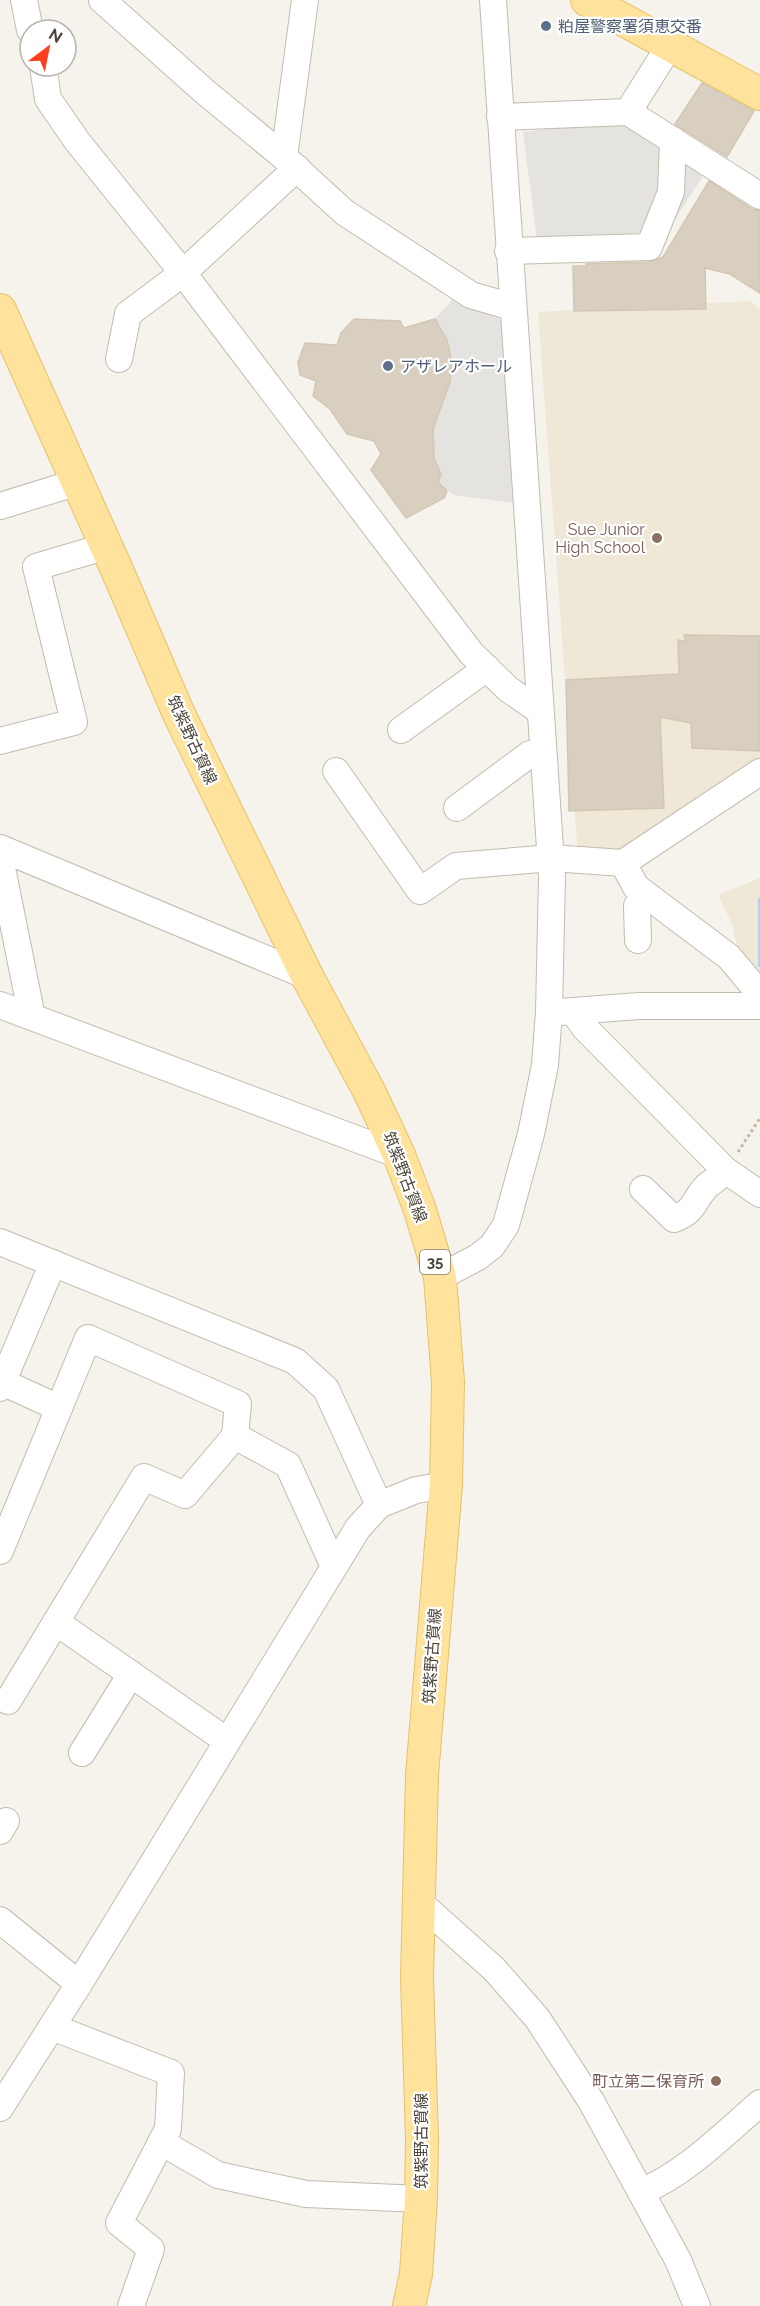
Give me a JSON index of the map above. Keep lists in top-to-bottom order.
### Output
{
  "streets": {
    "main road": ["筑紫野古賀線", "35"]
  },
  "places": [
    "粕屋警察署須恵交番",
    "アザレアホール",
    "Sue Junior High School",
    "町立第二保育所"
  ],
  "north": "top right"
}
